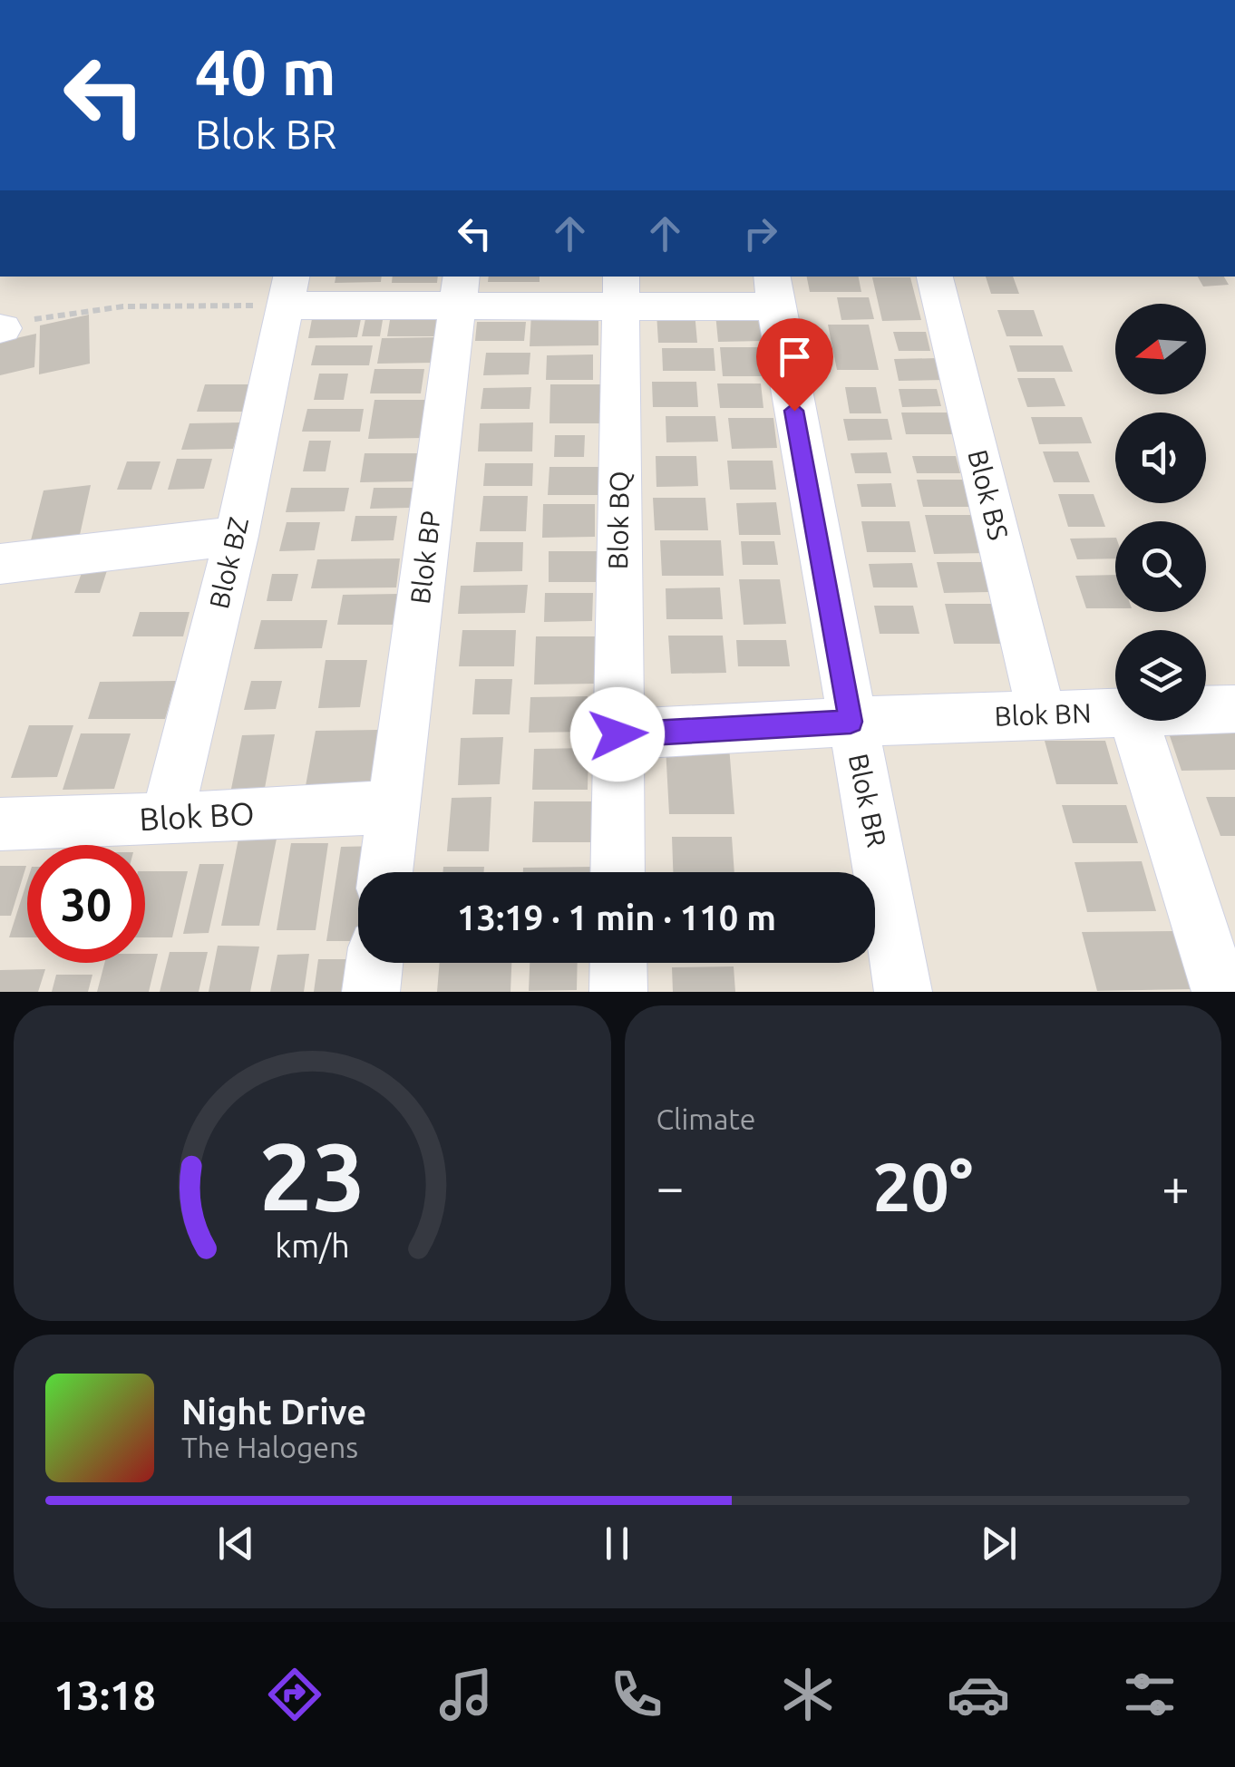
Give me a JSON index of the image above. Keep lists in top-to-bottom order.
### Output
{
  "streets": {
    "street": [
      "Blok BS",
      "Blok BQ",
      "Blok BP",
      "Blok BZ",
      "Blok BN",
      "Blok BR",
      "Blok BO"
    ]
  },
  "crossings": [
    ["Blok BS", "Blok BN"],
    ["Blok BQ", "Blok BN"],
    ["Blok BP", "Blok BO"],
    ["Blok BZ", "Blok BO"],
    ["Blok BN", "Blok BR"]
  ],
  "north": "left",
  "page": {
    "turn": ["40 m", "Blok BR"],
    "limit": "30",
    "trip": "13:19 · 1 min · 110 m",
    "tile": "Climate",
    "heat": ["−", "20°", "+"],
    "song": ["Night Drive", "The Halogens"],
    "tabs": "13:18",
    "gauge": ["23", "km/h"]
  }
}
